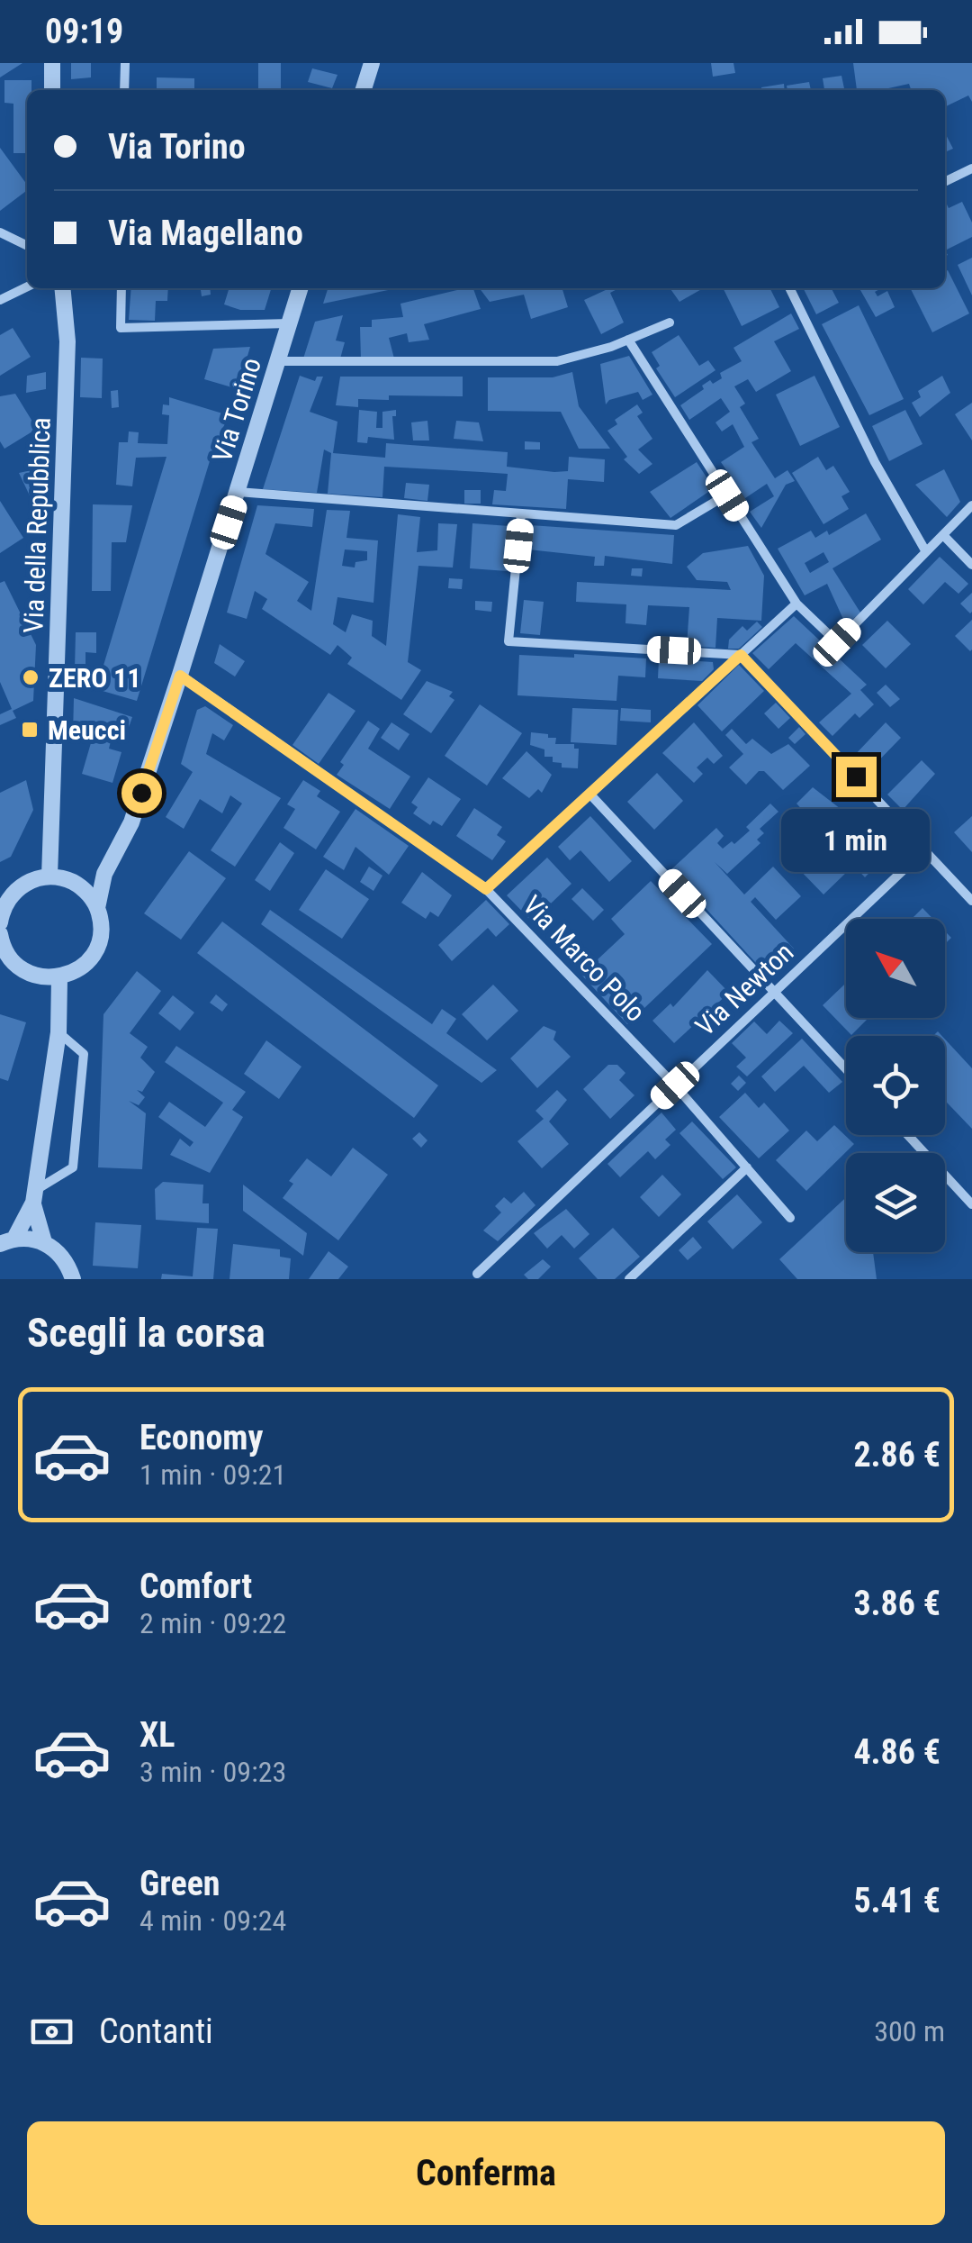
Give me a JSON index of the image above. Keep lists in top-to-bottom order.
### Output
{
  "streets": {
    "street": [
      "Via Torino",
      "Via della Repubblica",
      "Via Marco Polo",
      "Via Newton"
    ]
  },
  "crossings": [
    ["Via Torino", "Via Marco Polo"],
    ["Via Marco Polo", "Via Newton"]
  ],
  "places": {
    "other": ["ZERO 11"],
    "transit": ["Meucci"]
  },
  "north": "top left",
  "page": {
    "status": "09:19",
    "banner": ["Via Torino", "Via Magellano"],
    "bubble": "1 min",
    "heading": "Scegli la corsa",
    "list": [
      {
        "name": "Economy",
        "note": "1 min · 09:21",
        "value": "2.86 €"
      },
      {
        "name": "Comfort",
        "note": "2 min · 09:22",
        "value": "3.86 €"
      },
      {
        "name": "XL",
        "note": "3 min · 09:23",
        "value": "4.86 €"
      },
      {
        "name": "Green",
        "note": "4 min · 09:24",
        "value": "5.41 €"
      }
    ],
    "pay": ["Contanti", "300 m"],
    "buttons": "Conferma"
  }
}
